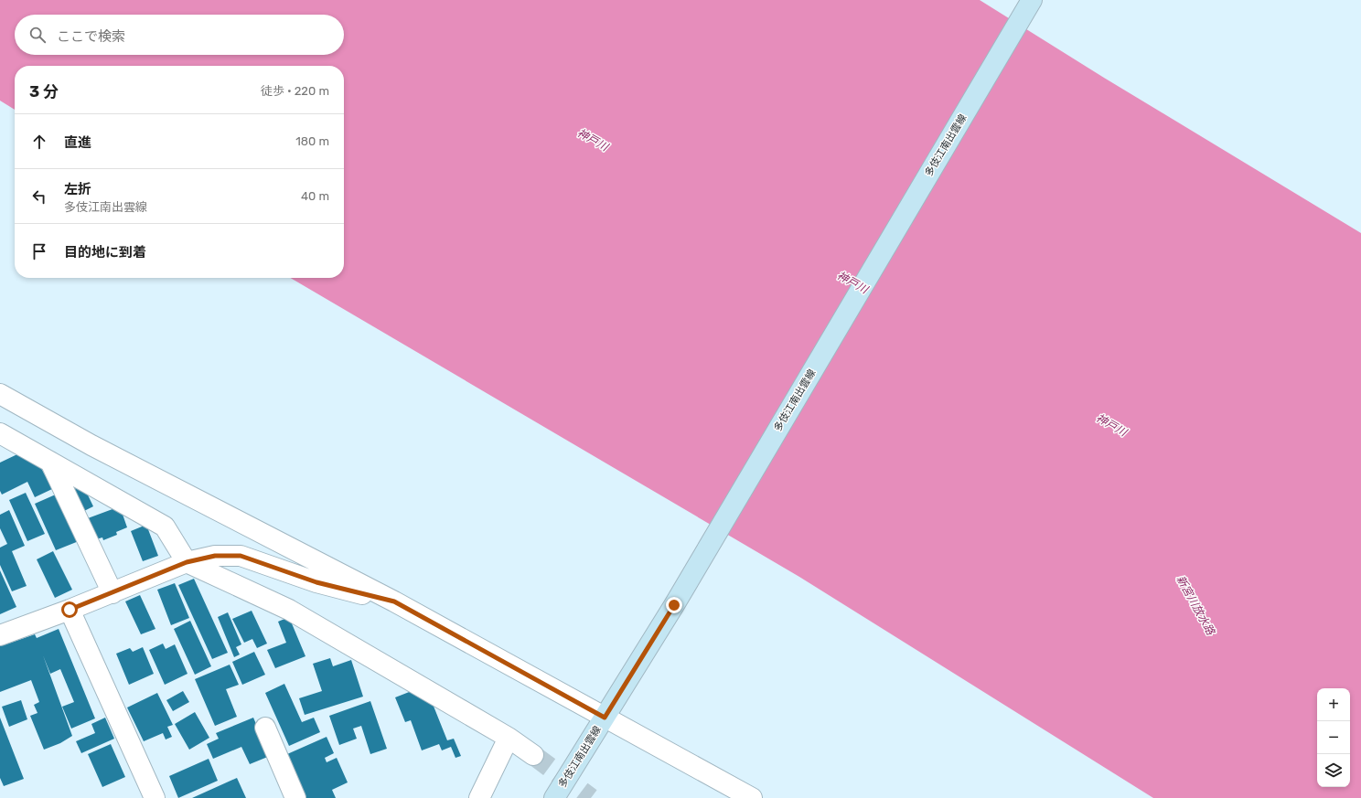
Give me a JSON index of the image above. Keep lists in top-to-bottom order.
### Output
{
  "streets": {
    "main road": ["多伎江南出雲線"]
  },
  "water": ["神戸川", "新宮川放水路"],
  "page": {
    "search": "ここで検索",
    "heading": ["3 分", "徒歩 · 220 m"],
    "list": [
      ["直進", "180 m"],
      ["左折", "多伎江南出雲線", "40 m"],
      "目的地に到着"
    ],
    "map_buttons": ["+", "−"]
  }
}
